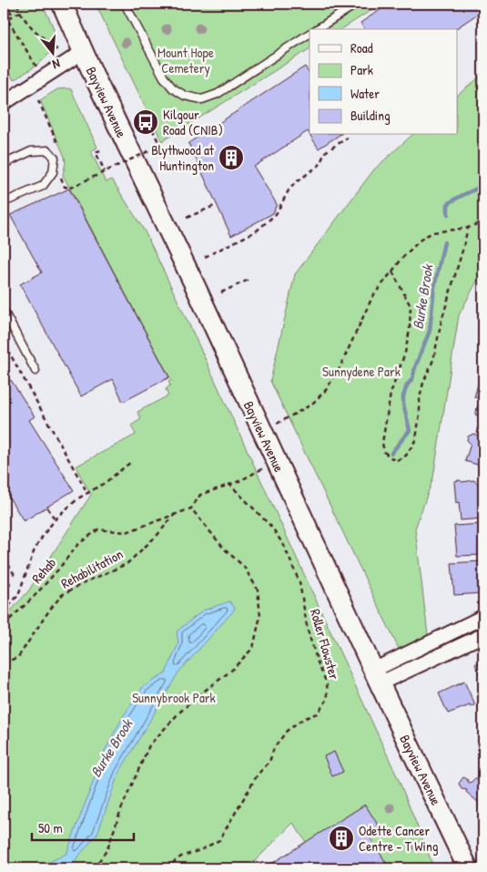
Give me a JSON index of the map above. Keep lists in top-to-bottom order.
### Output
{
  "streets": {
    "main road": ["Bayview Avenue"],
    "path": ["Rehabilitation", "Rehab", "Roller Flowster"]
  },
  "crossings": [
    ["Rehabilitation", "Rehab"]
  ],
  "water": ["Burke Brook"],
  "parks": ["Mount Hope Cemetery", "Sunnydene Park", "Sunnybrook Park"],
  "places": {
    "bus stop": ["Kilgour Road (CNIB)"],
    "building": ["Blythwood at Huntington", "Odette Cancer Centre - T Wing"]
  },
  "legend": [
    "Road",
    "Park",
    "Water",
    "Building"
  ],
  "scale_bar": "50 m",
  "north": "bottom"
}
